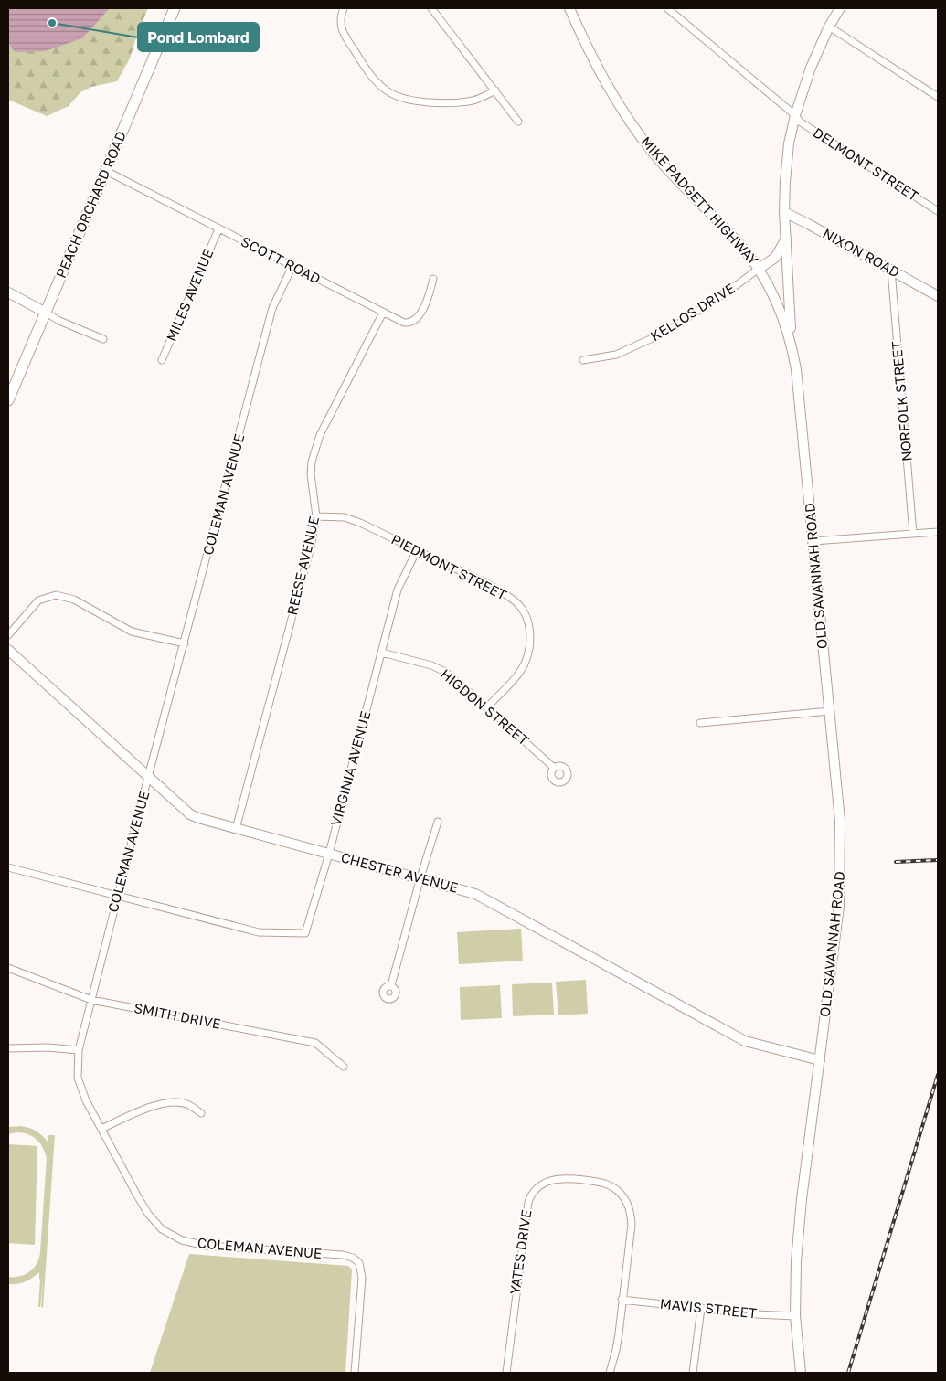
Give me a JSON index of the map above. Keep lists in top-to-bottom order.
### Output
{
  "streets": {
    "main road": [
      "MIKE PADGETT HIGHWAY",
      "PEACH ORCHARD ROAD",
      "NIXON ROAD",
      "KELLOS DRIVE",
      "OLD SAVANNAH ROAD",
      "CHESTER AVENUE"
    ],
    "street": [
      "DELMONT STREET",
      "SCOTT ROAD",
      "MILES AVENUE",
      "NORFOLK STREET",
      "COLEMAN AVENUE",
      "REESE AVENUE",
      "PIEDMONT STREET",
      "HIGDON STREET",
      "VIRGINIA AVENUE",
      "SMITH DRIVE",
      "YATES DRIVE",
      "MAVIS STREET"
    ]
  },
  "crossings": [
    ["MIKE PADGETT HIGHWAY", "KELLOS DRIVE"],
    ["MIKE PADGETT HIGHWAY", "OLD SAVANNAH ROAD"],
    ["PEACH ORCHARD ROAD", "SCOTT ROAD"],
    ["NIXON ROAD", "NORFOLK STREET"],
    ["SCOTT ROAD", "MILES AVENUE"],
    ["SCOTT ROAD", "COLEMAN AVENUE"],
    ["SCOTT ROAD", "REESE AVENUE"],
    ["COLEMAN AVENUE", "VIRGINIA AVENUE"],
    ["COLEMAN AVENUE", "CHESTER AVENUE"],
    ["COLEMAN AVENUE", "SMITH DRIVE"],
    ["REESE AVENUE", "PIEDMONT STREET"],
    ["REESE AVENUE", "CHESTER AVENUE"],
    ["PIEDMONT STREET", "HIGDON STREET"],
    ["PIEDMONT STREET", "VIRGINIA AVENUE"],
    ["OLD SAVANNAH ROAD", "CHESTER AVENUE"],
    ["OLD SAVANNAH ROAD", "MAVIS STREET"],
    ["HIGDON STREET", "VIRGINIA AVENUE"],
    ["VIRGINIA AVENUE", "CHESTER AVENUE"],
    ["YATES DRIVE", "MAVIS STREET"]
  ],
  "places": ["Pond Lombard"]
}
